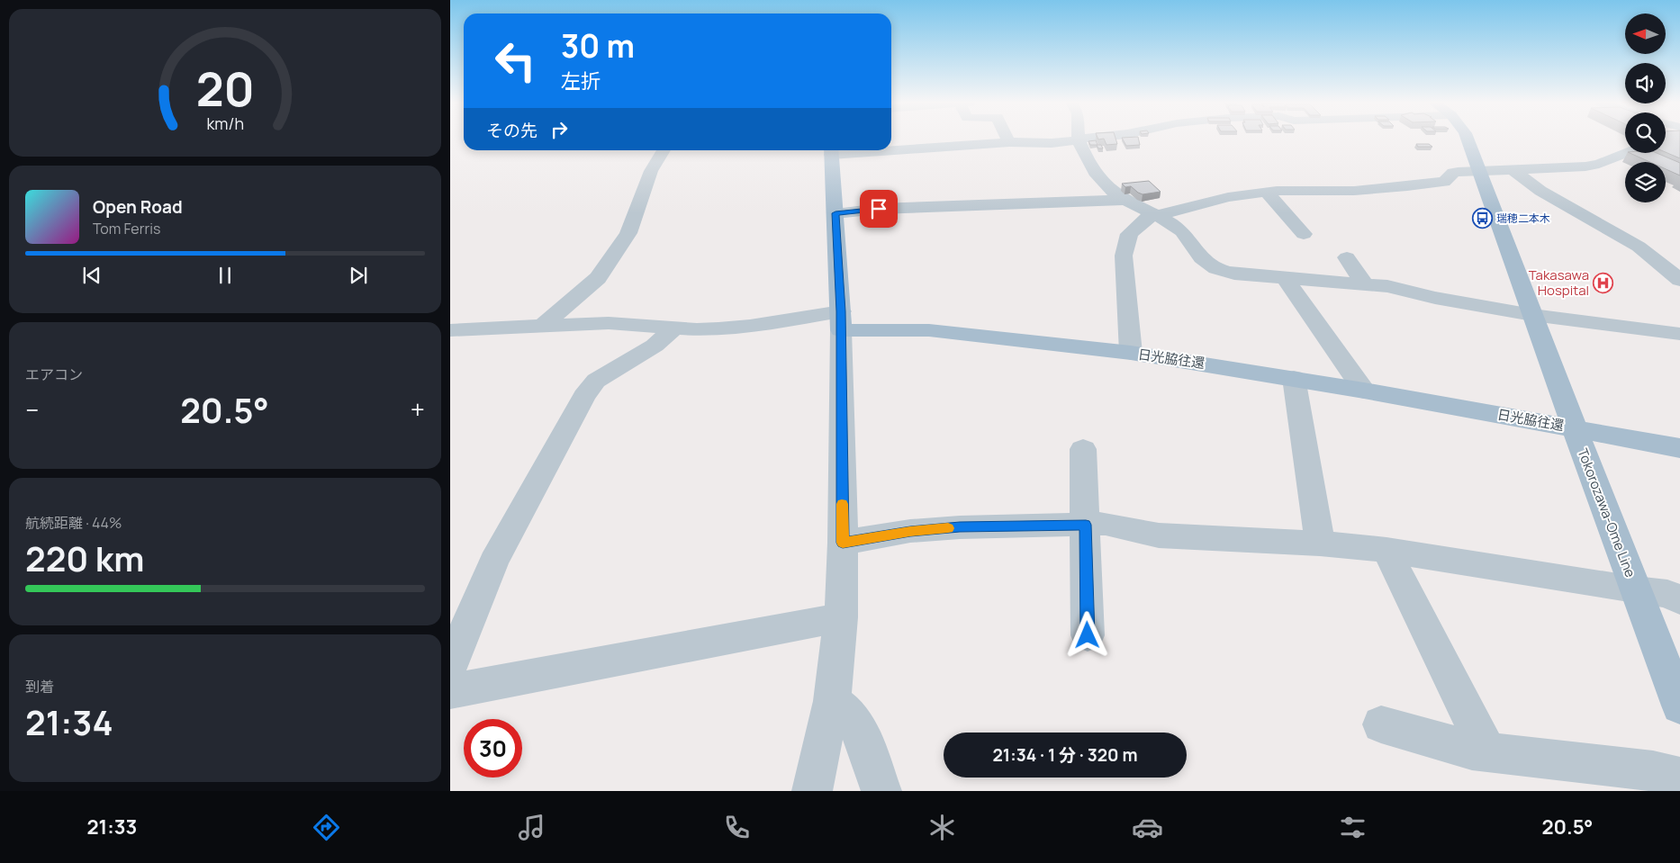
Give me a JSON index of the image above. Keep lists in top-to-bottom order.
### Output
{
  "streets": {
    "main road": ["日光脇往還", "Tokorozawa-Ome Line"]
  },
  "crossings": [
    ["日光脇往還", "Tokorozawa-Ome Line"]
  ],
  "places": {
    "bus stop": ["瑞穂二本木"],
    "hospital": ["Takasawa Hospital"]
  },
  "north": "left",
  "page": {
    "turn": ["30 m", "左折"],
    "then": "その先",
    "song": ["Open Road", "Tom Ferris"],
    "tile": [
      "エアコン",
      ["航続距離 · 44%", "220 km"],
      ["到着", "21:34"]
    ],
    "heat": ["−", "20.5°", "+"],
    "limit": "30",
    "trip": "21:34 · 1 分 · 320 m",
    "tabs": ["21:33", "20.5°"],
    "gauge": ["20", "km/h"]
  }
}
